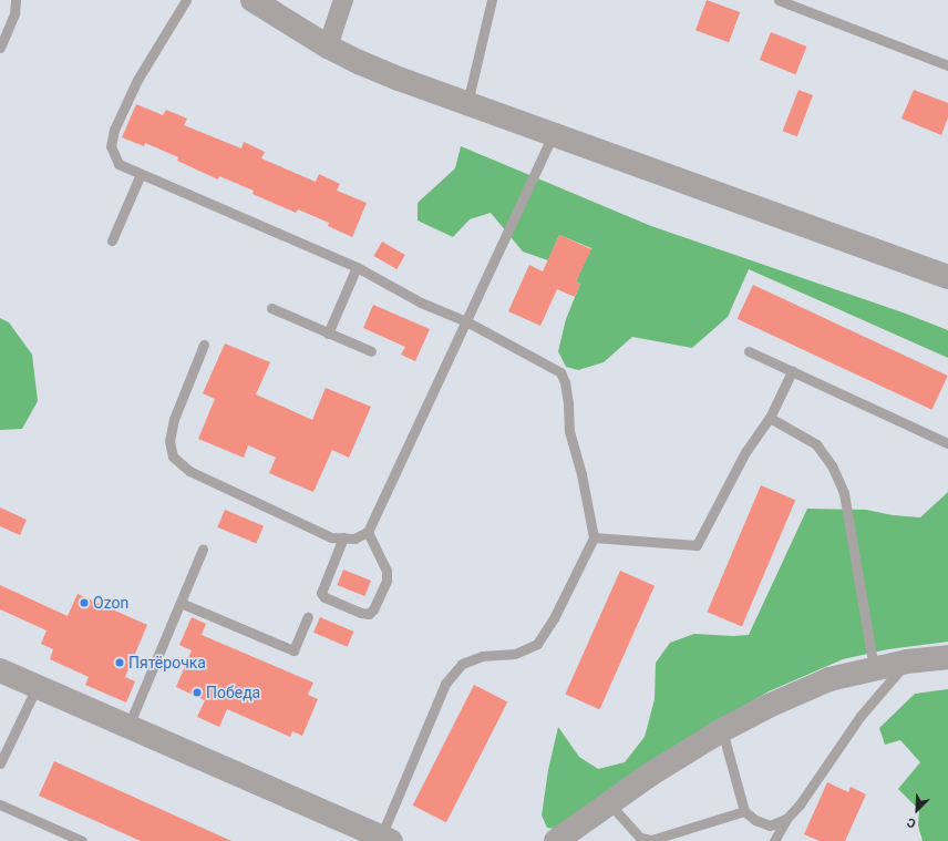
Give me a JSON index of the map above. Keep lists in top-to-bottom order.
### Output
{
  "places": ["Ozon", "Пятёрочка", "Победа"],
  "north": "bottom left"
}
